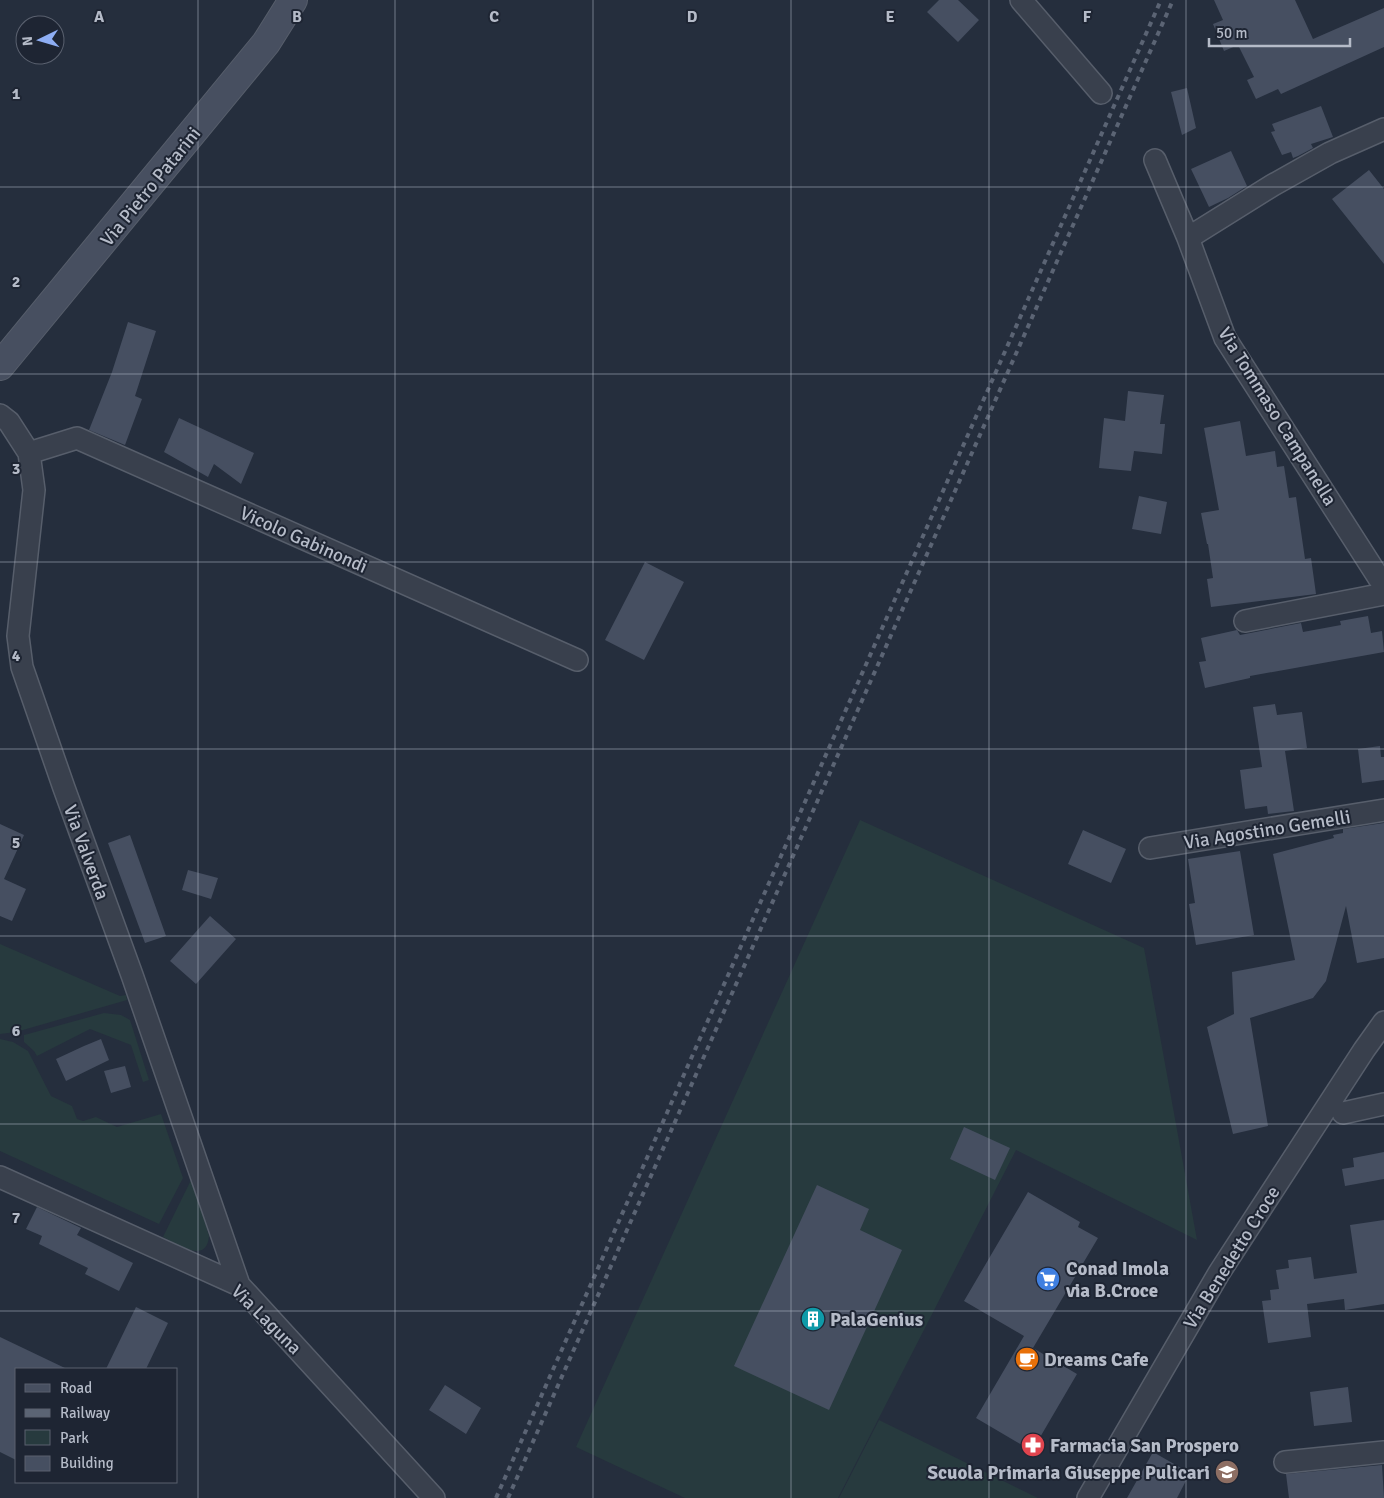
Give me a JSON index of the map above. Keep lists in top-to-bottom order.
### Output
{
  "streets": {
    "main road": ["Via Pietro Patarini"],
    "street": [
      "Via Tommaso Campanella",
      "Vicolo Gabinondi",
      "Via Agostino Gemelli",
      "Via Valverda",
      "Via Benedetto Croce",
      "Via Laguna"
    ]
  },
  "crossings": [
    ["Vicolo Gabinondi", "Via Valverda"],
    ["Via Valverda", "Via Laguna"]
  ],
  "places": {
    "supermarket": ["Conad Imola via B.Croce"],
    "building": ["PalaGenius"],
    "cafe": ["Dreams Cafe"],
    "pharmacy": ["Farmacia San Prospero"],
    "school or university": ["Scuola Primaria Giuseppe Pulicari"]
  },
  "legend": [
    "Road",
    "Railway",
    "Park",
    "Building"
  ],
  "scale_bar": "50 m",
  "north": "left",
  "grid": {
    "columns": [
      "A",
      "B",
      "C",
      "D",
      "E",
      "F"
    ],
    "rows": [
      "1",
      "2",
      "3",
      "4",
      "5",
      "6",
      "7"
    ]
  }
}
